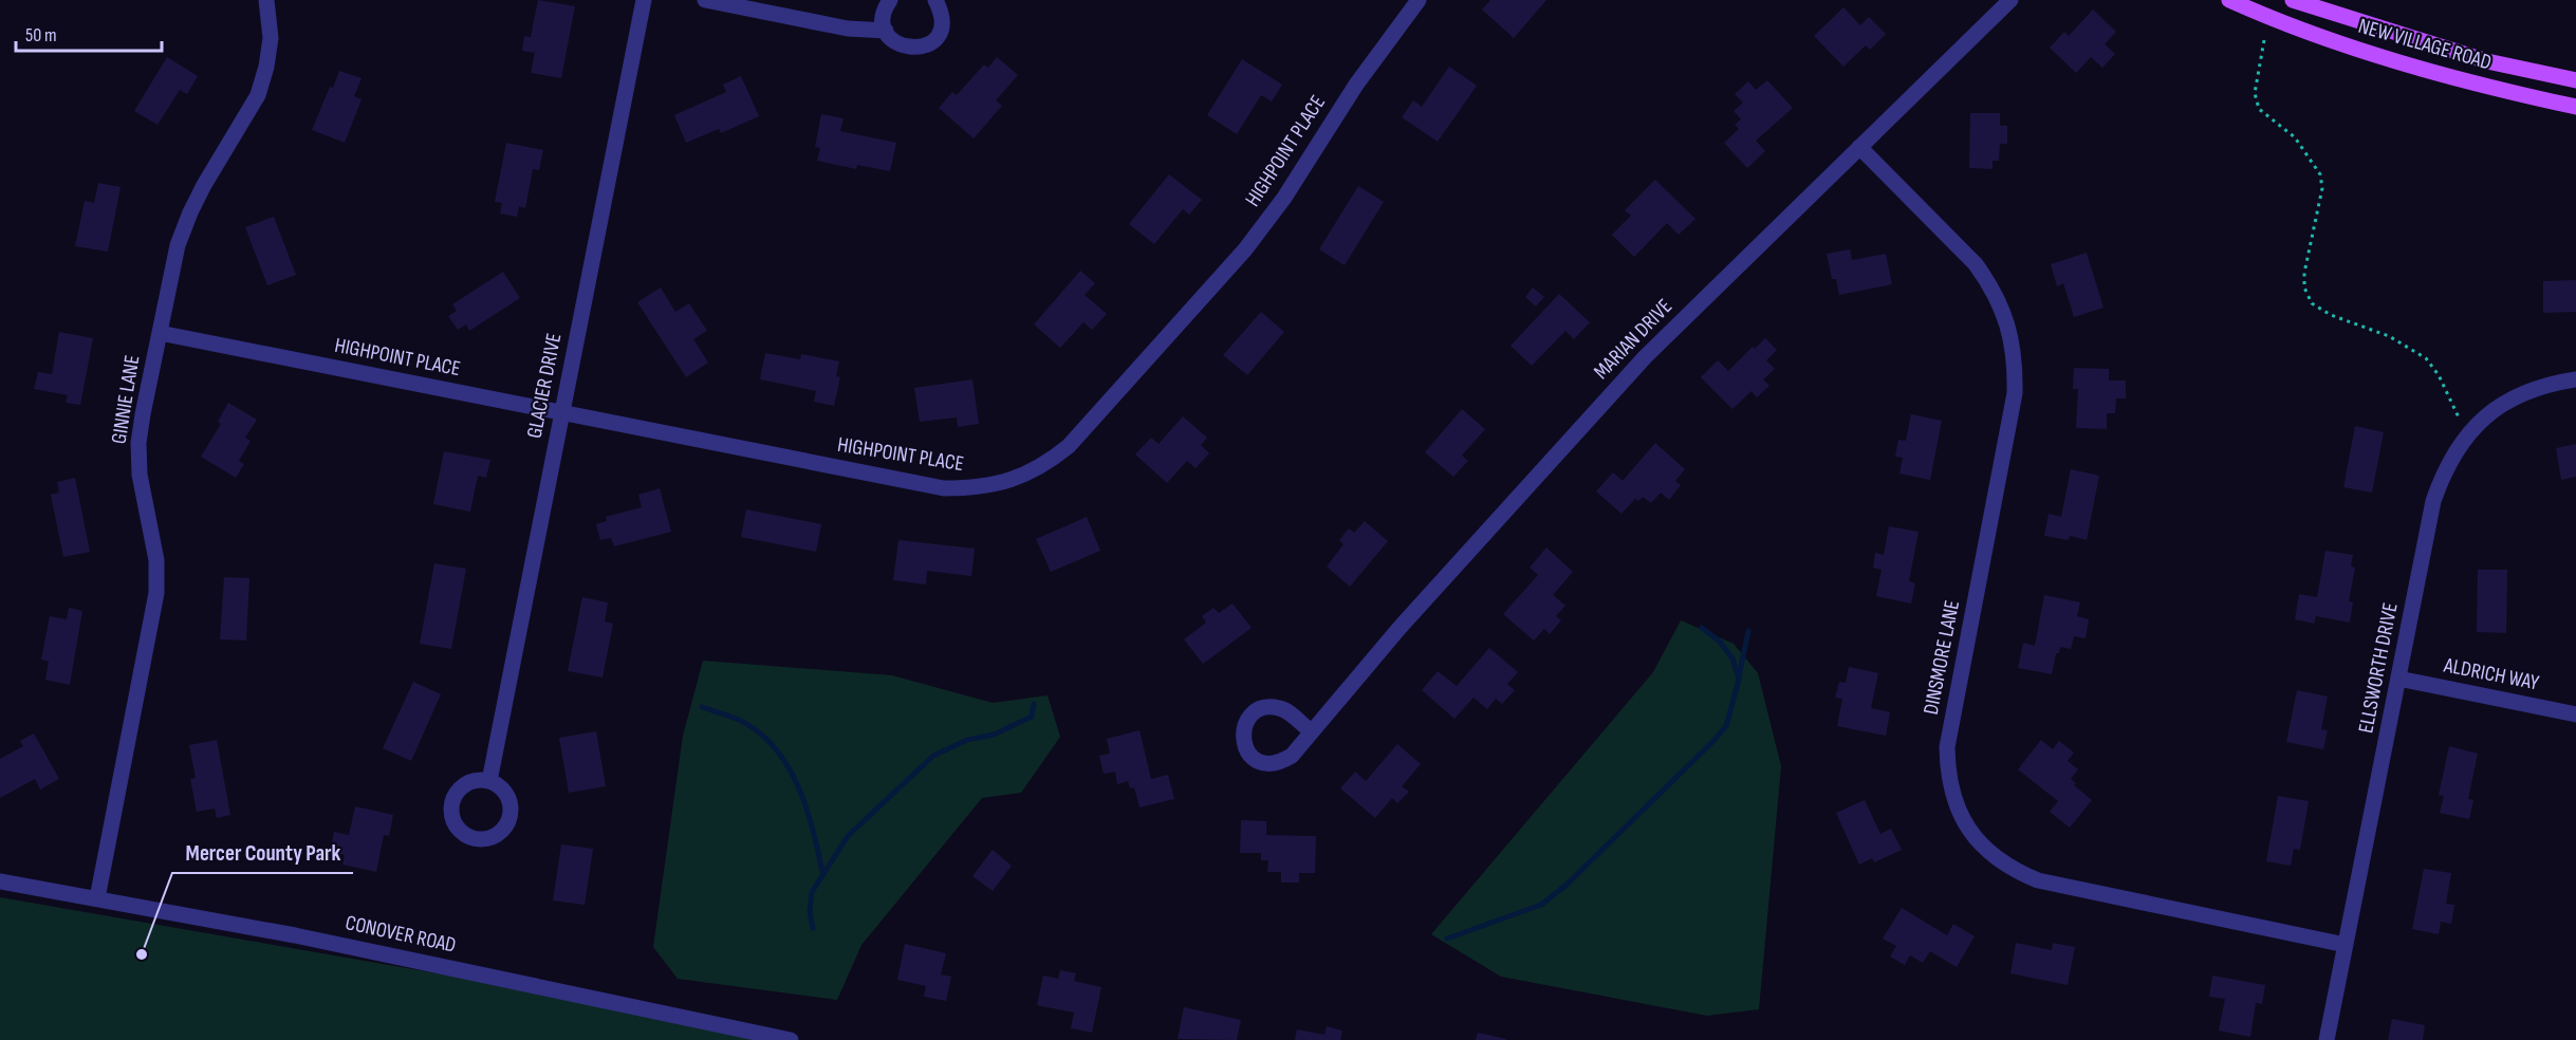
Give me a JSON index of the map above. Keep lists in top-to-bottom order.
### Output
{
  "streets": {
    "main road": ["NEW VILLAGE ROAD"],
    "street": [
      "HIGHPOINT PLACE",
      "MARIAN DRIVE",
      "GLACIER DRIVE",
      "GINNIE LANE",
      "DINSMORE LANE",
      "ELLSWORTH DRIVE",
      "ALDRICH WAY",
      "CONOVER ROAD"
    ]
  },
  "crossings": [
    ["HIGHPOINT PLACE", "GLACIER DRIVE"],
    ["HIGHPOINT PLACE", "GINNIE LANE"],
    ["MARIAN DRIVE", "DINSMORE LANE"],
    ["GINNIE LANE", "CONOVER ROAD"],
    ["DINSMORE LANE", "ELLSWORTH DRIVE"],
    ["ELLSWORTH DRIVE", "ALDRICH WAY"]
  ],
  "places": ["Mercer County Park"],
  "scale_bar": "50 m"
}
